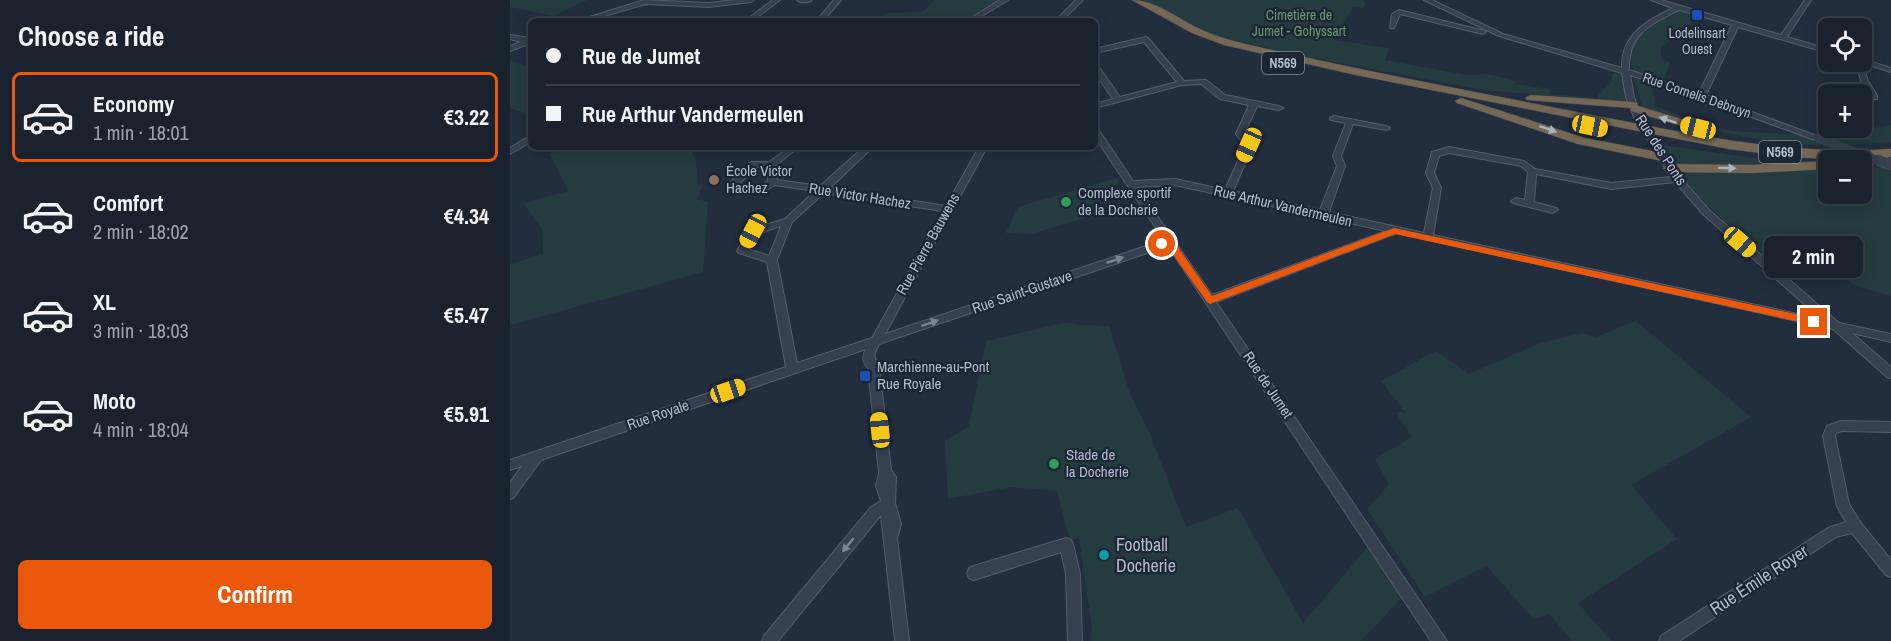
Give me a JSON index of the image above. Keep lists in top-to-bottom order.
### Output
{
  "streets": {
    "highway": ["N569"],
    "street": [
      "Rue Cornelis Debruyn",
      "Rue des Ponts",
      "Rue Victor Hachez",
      "Rue Arthur Vandermeulen",
      "Rue Pierre Bauwens",
      "Rue Saint-Gustave",
      "Rue de Jumet",
      "Rue Royale",
      "Rue Émile Royer"
    ]
  },
  "crossings": [
    ["Rue Cornelis Debruyn", "Rue des Ponts"],
    ["Rue des Ponts", "Rue Arthur Vandermeulen"],
    ["Rue Victor Hachez", "Rue Pierre Bauwens"],
    ["Rue Arthur Vandermeulen", "Rue de Jumet"],
    ["Rue Pierre Bauwens", "Rue Saint-Gustave"],
    ["Rue Pierre Bauwens", "Rue Royale"],
    ["Rue Saint-Gustave", "Rue de Jumet"],
    ["Rue Saint-Gustave", "Rue Royale"]
  ],
  "one_way": ["Rue Saint-Gustave"],
  "parks": ["Cimetière de Jumet - Gohyssart"],
  "places": {
    "transit": ["Lodelinsart Ouest", "Marchienne-au-Pont Rue Royale"],
    "other": [
      "École Victor Hachez",
      "Complexe sportif de la Docherie",
      "Stade de la Docherie",
      "Football Docherie"
    ]
  },
  "page": {
    "heading": "Choose a ride",
    "map_buttons": ["+", "−"],
    "banner": ["Rue de Jumet", "Rue Arthur Vandermeulen"],
    "list": [
      {
        "name": "Economy",
        "note": "1 min · 18:01",
        "value": "€3.22"
      },
      {
        "name": "Comfort",
        "note": "2 min · 18:02",
        "value": "€4.34"
      },
      {
        "name": "XL",
        "note": "3 min · 18:03",
        "value": "€5.47"
      },
      {
        "name": "Moto",
        "note": "4 min · 18:04",
        "value": "€5.91"
      }
    ],
    "bubble": "2 min",
    "buttons": "Confirm"
  }
}
